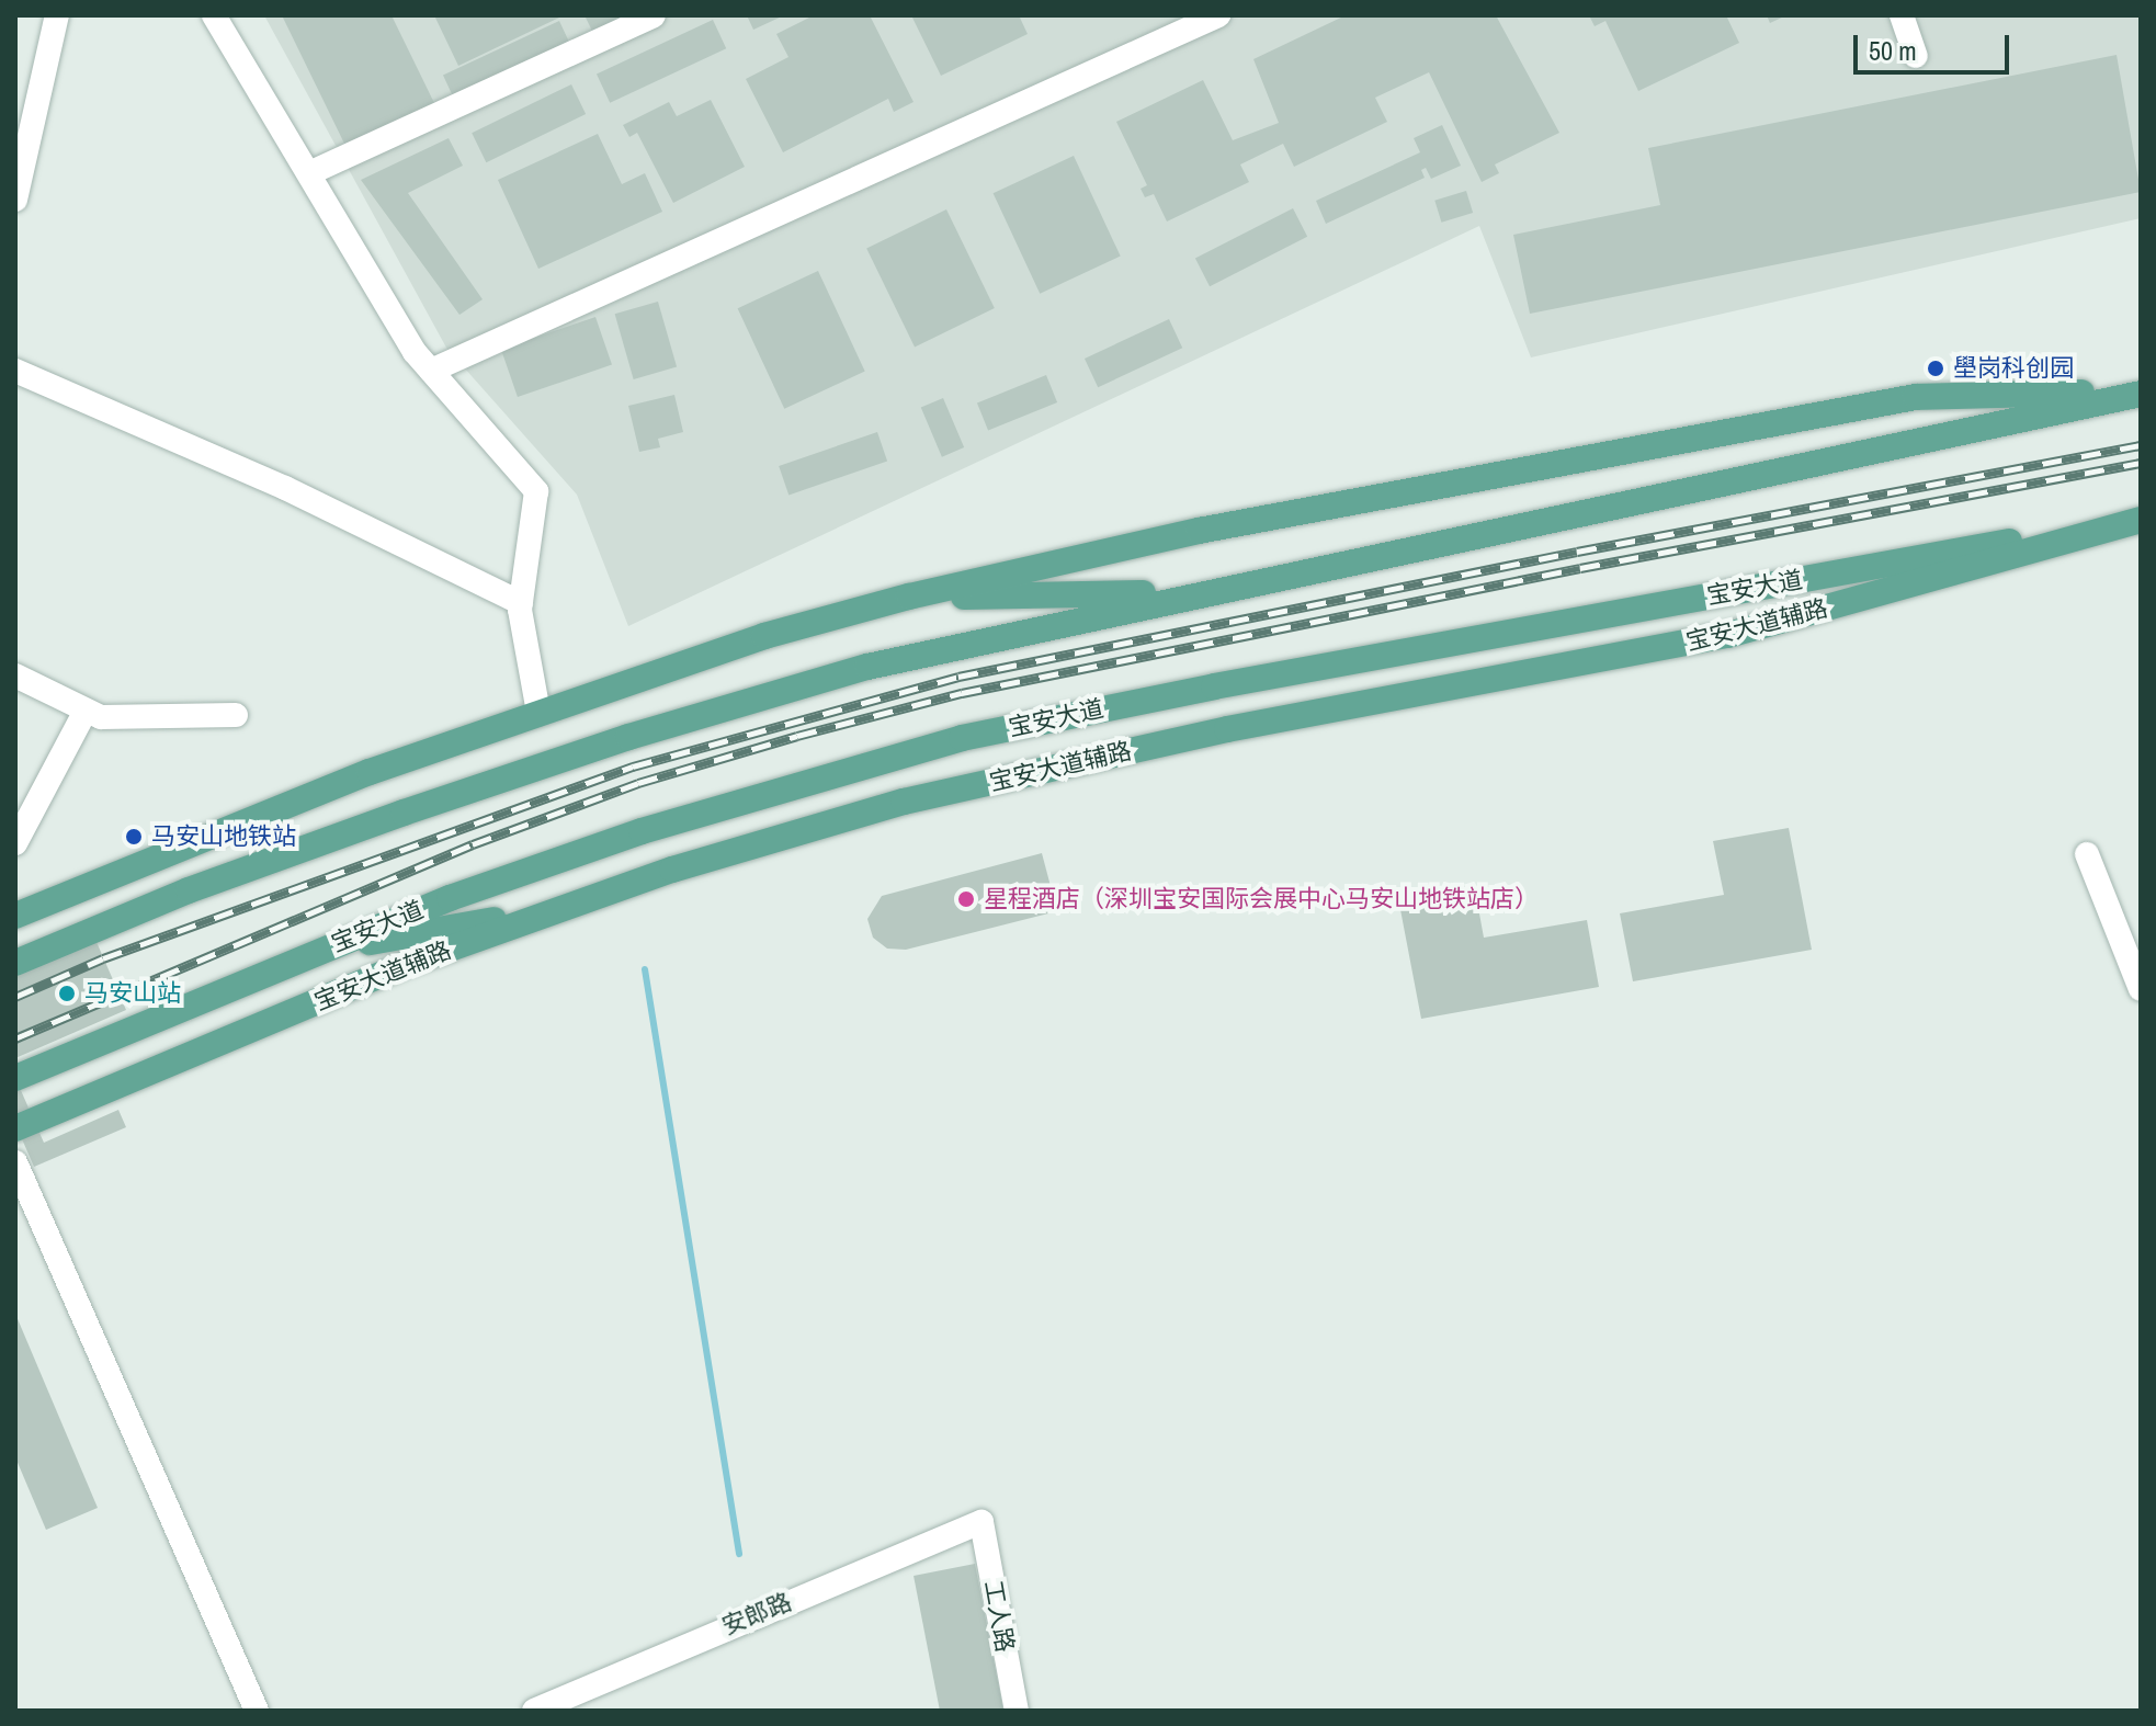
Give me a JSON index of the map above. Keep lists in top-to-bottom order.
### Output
{
  "streets": {
    "main road": ["宝安大道", "宝安大道辅路"],
    "street": ["安郎路", "工人路"]
  },
  "crossings": [
    ["宝安大道", "宝安大道辅路"],
    ["安郎路", "工人路"]
  ],
  "places": [
    "壆岗科创园",
    "马安山地铁站",
    "星程酒店（深圳宝安国际会展中心马安山地铁站店）",
    "马安山站"
  ],
  "scale_bar": "50 m"
}
